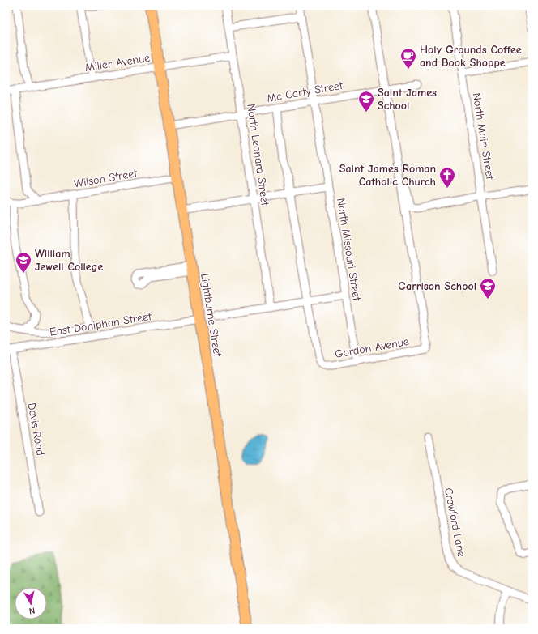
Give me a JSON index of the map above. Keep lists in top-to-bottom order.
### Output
{
  "streets": {
    "main road": ["Lightburne Street"],
    "street": [
      "Miller Avenue",
      "Mc Carty Street",
      "North Main Street",
      "North Leonard Street",
      "Wilson Street",
      "North Missouri Street",
      "East Doniphan Street",
      "Gordon Avenue",
      "Davis Road",
      "Crawford Lane"
    ]
  },
  "crossings": [
    ["Miller Avenue", "North Leonard Street"],
    ["Miller Avenue", "Lightburne Street"],
    ["Mc Carty Street", "North Leonard Street"],
    ["Mc Carty Street", "North Missouri Street"],
    ["Mc Carty Street", "Lightburne Street"],
    ["Wilson Street", "Lightburne Street"],
    ["North Missouri Street", "Gordon Avenue"],
    ["Lightburne Street", "East Doniphan Street"],
    ["East Doniphan Street", "Davis Road"]
  ],
  "places": {
    "cafe": ["Holy Grounds Coffee and Book Shoppe"],
    "school or university": ["Saint James School", "William Jewell College", "Garrison School"],
    "church": ["Saint James Roman Catholic Church"]
  },
  "north": "bottom"
}
